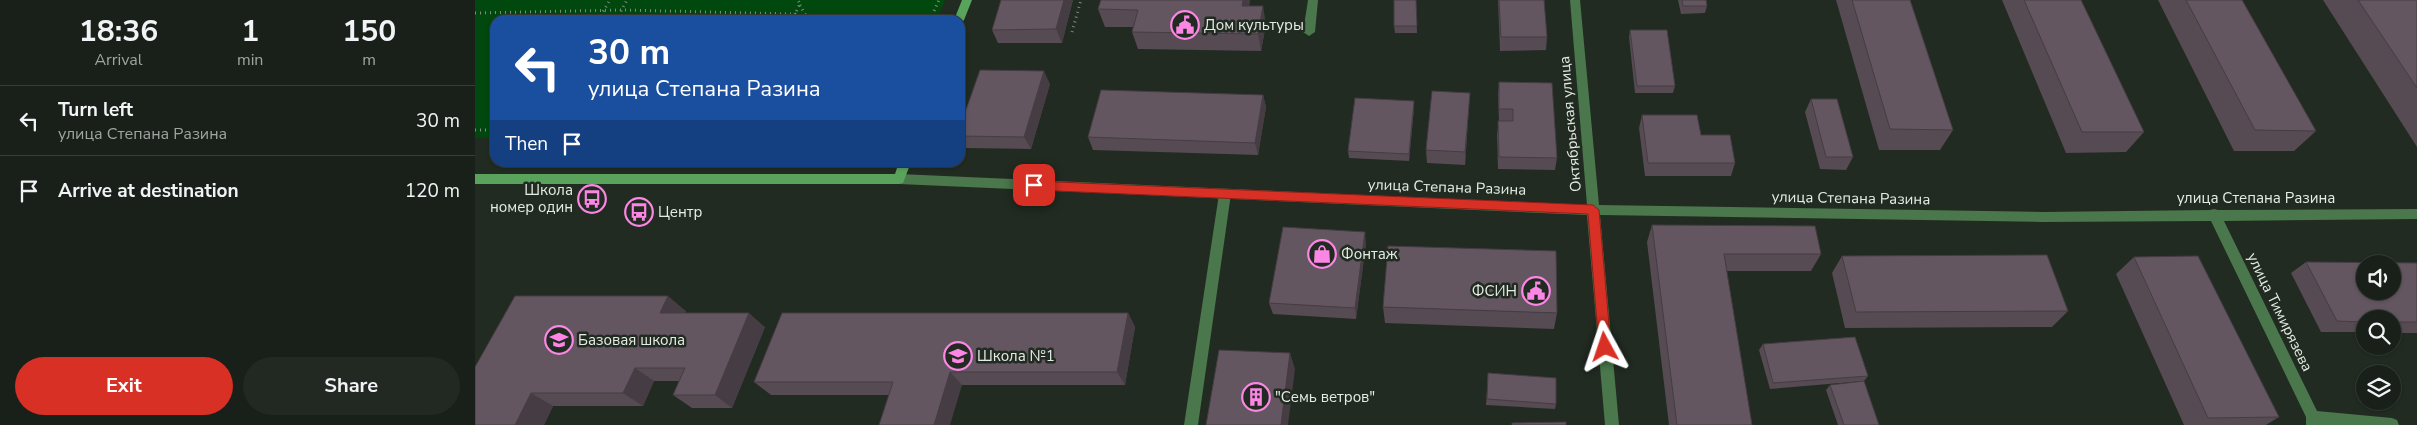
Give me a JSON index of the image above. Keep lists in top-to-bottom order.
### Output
{
  "streets": {
    "main road": ["улица Степана Разина"],
    "street": ["Октябрьская улица", "улица Тимирязева"]
  },
  "crossings": [
    ["Октябрьская улица", "улица Степана Разина"],
    ["улица Степана Разина", "улица Тимирязева"]
  ],
  "places": {
    "public building": ["Дом культуры", "ФСИН"],
    "bus stop": ["Школа номер один", "Центр"],
    "shop": ["Фонтаж"],
    "school or university": ["Базовая школа", "Школа №1"],
    "building": ["\"Семь ветров\""]
  },
  "page": {
    "eta": [
      "18:36",
      "Arrival",
      "1",
      "min",
      "150",
      "m"
    ],
    "turn": ["30 m", "улица Степана Разина"],
    "list": [
      {
        "name": "Turn left",
        "note": "улица Степана Разина",
        "value": "30 m"
      },
      {
        "name": "Arrive at destination",
        "value": "120 m"
      }
    ],
    "then": "Then",
    "buttons": ["Exit", "Share"]
  }
}
